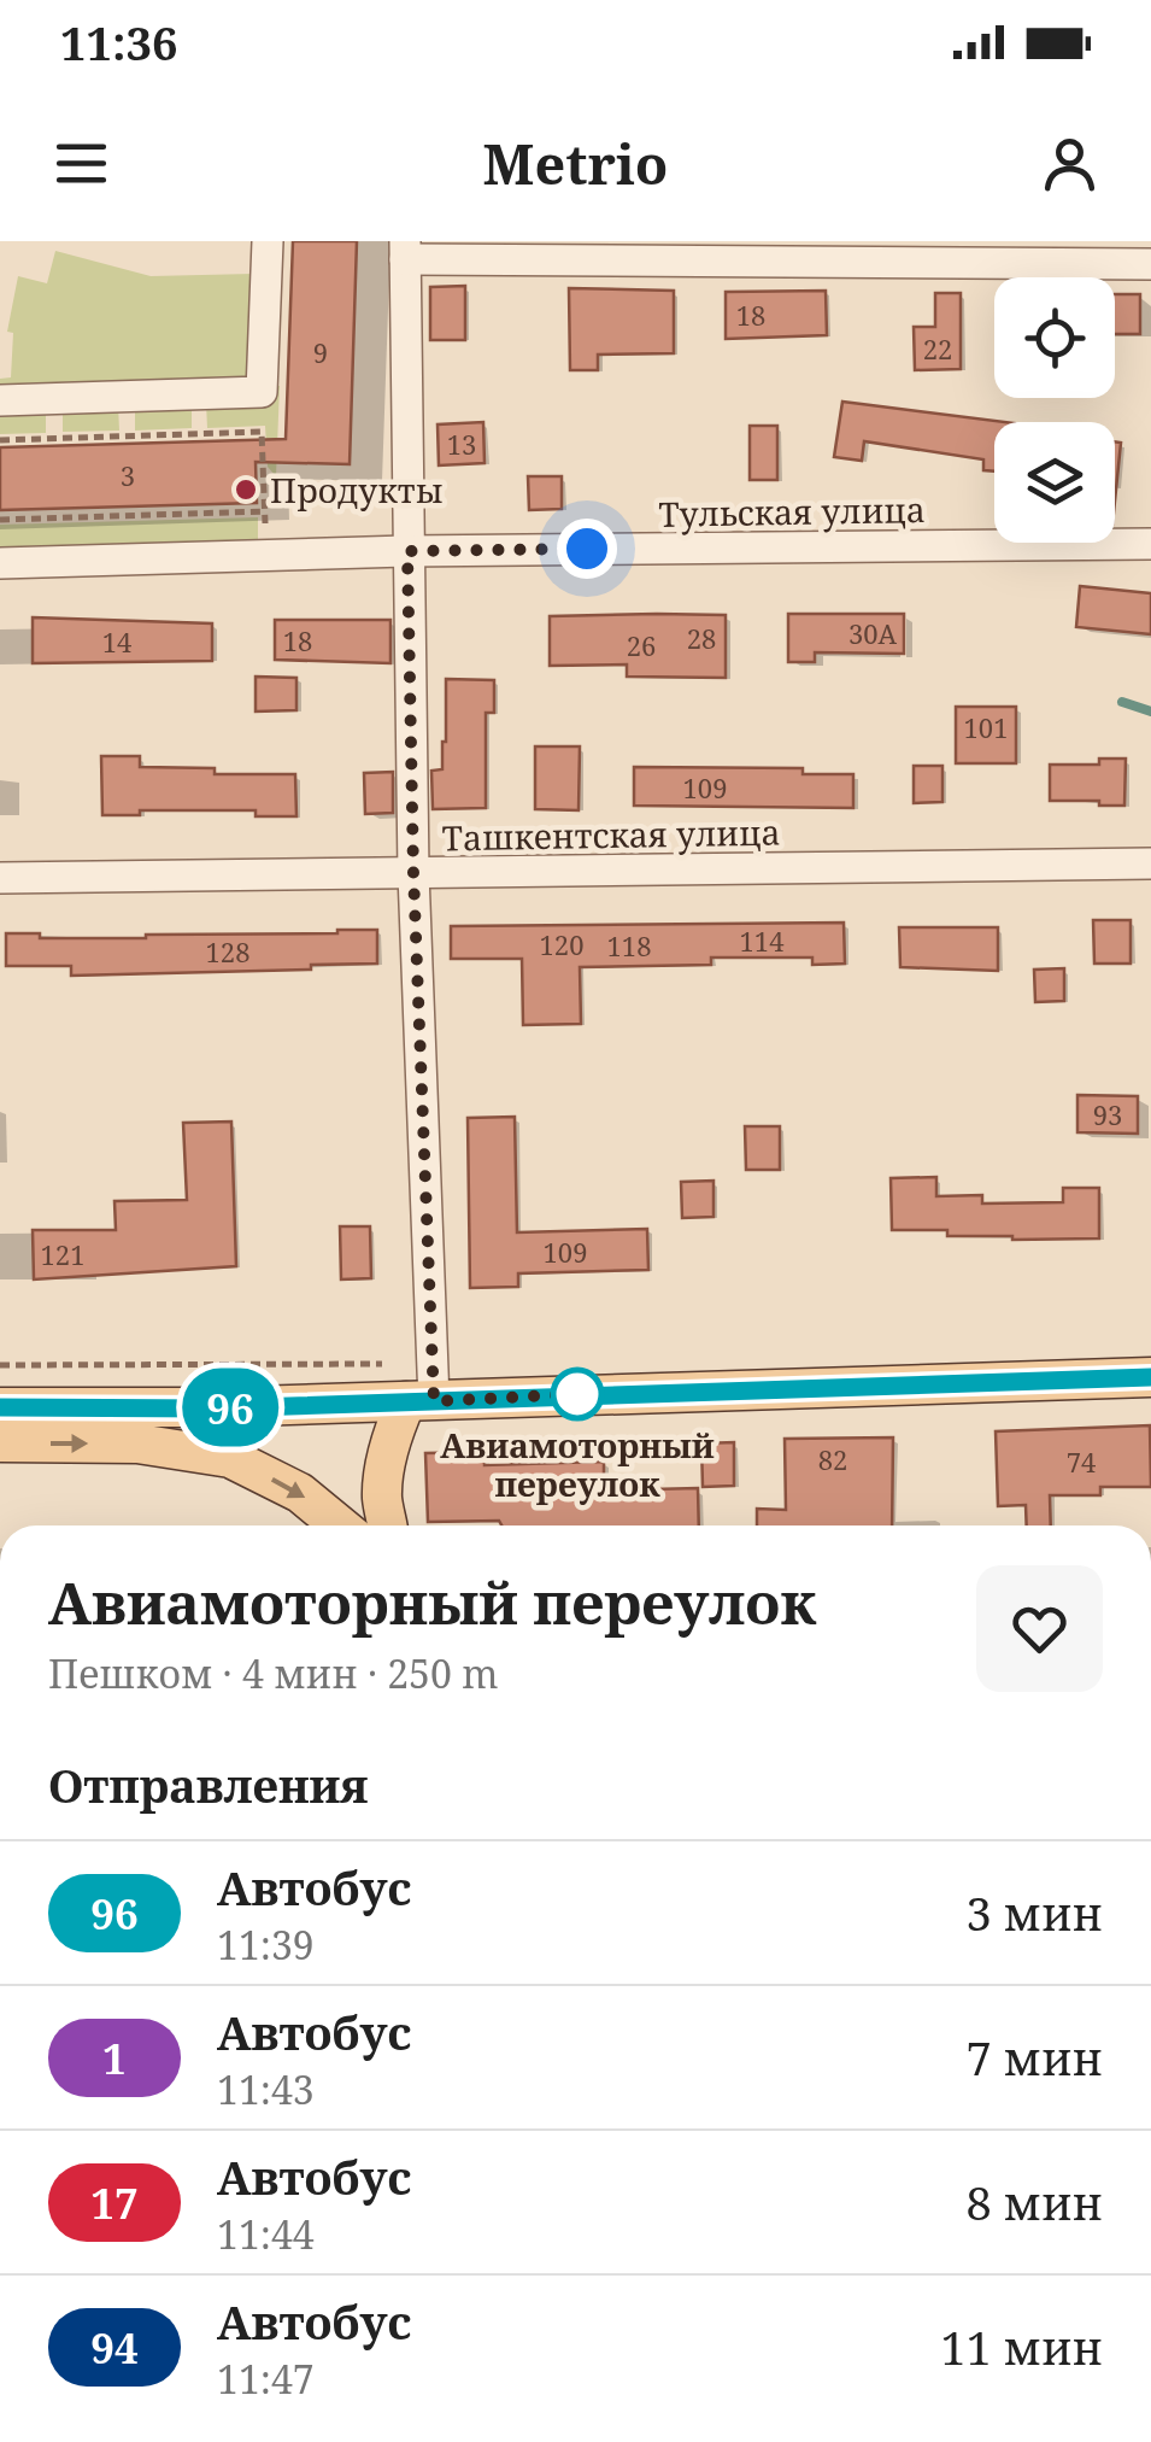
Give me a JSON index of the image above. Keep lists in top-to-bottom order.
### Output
{
  "streets": {
    "street": ["Тульская улица", "Ташкентская улица"]
  },
  "places": ["Продукты", "Авиамоторный переулок"],
  "lines": ["bus line 96"],
  "house_numbers": [
    "18",
    "22",
    "9",
    "13",
    "3",
    "30А",
    "28",
    "18",
    "14",
    "26",
    "101",
    "109",
    "114",
    "120",
    "118",
    "128",
    "93",
    "109",
    "121",
    "82",
    "74"
  ],
  "page": {
    "status": "11:36",
    "header": "Metrio",
    "on_map": "96",
    "heading": [
      ["Авиамоторный переулок", "Пешком · 4 мин · 250 m"],
      "Отправления"
    ],
    "list": [
      {
        "mark": "96",
        "name": "Автобус",
        "note": "11:39",
        "value": "3 мин"
      },
      {
        "mark": "1",
        "name": "Автобус",
        "note": "11:43",
        "value": "7 мин"
      },
      {
        "mark": "17",
        "name": "Автобус",
        "note": "11:44",
        "value": "8 мин"
      },
      {
        "mark": "94",
        "name": "Автобус",
        "note": "11:47",
        "value": "11 мин"
      }
    ]
  }
}
